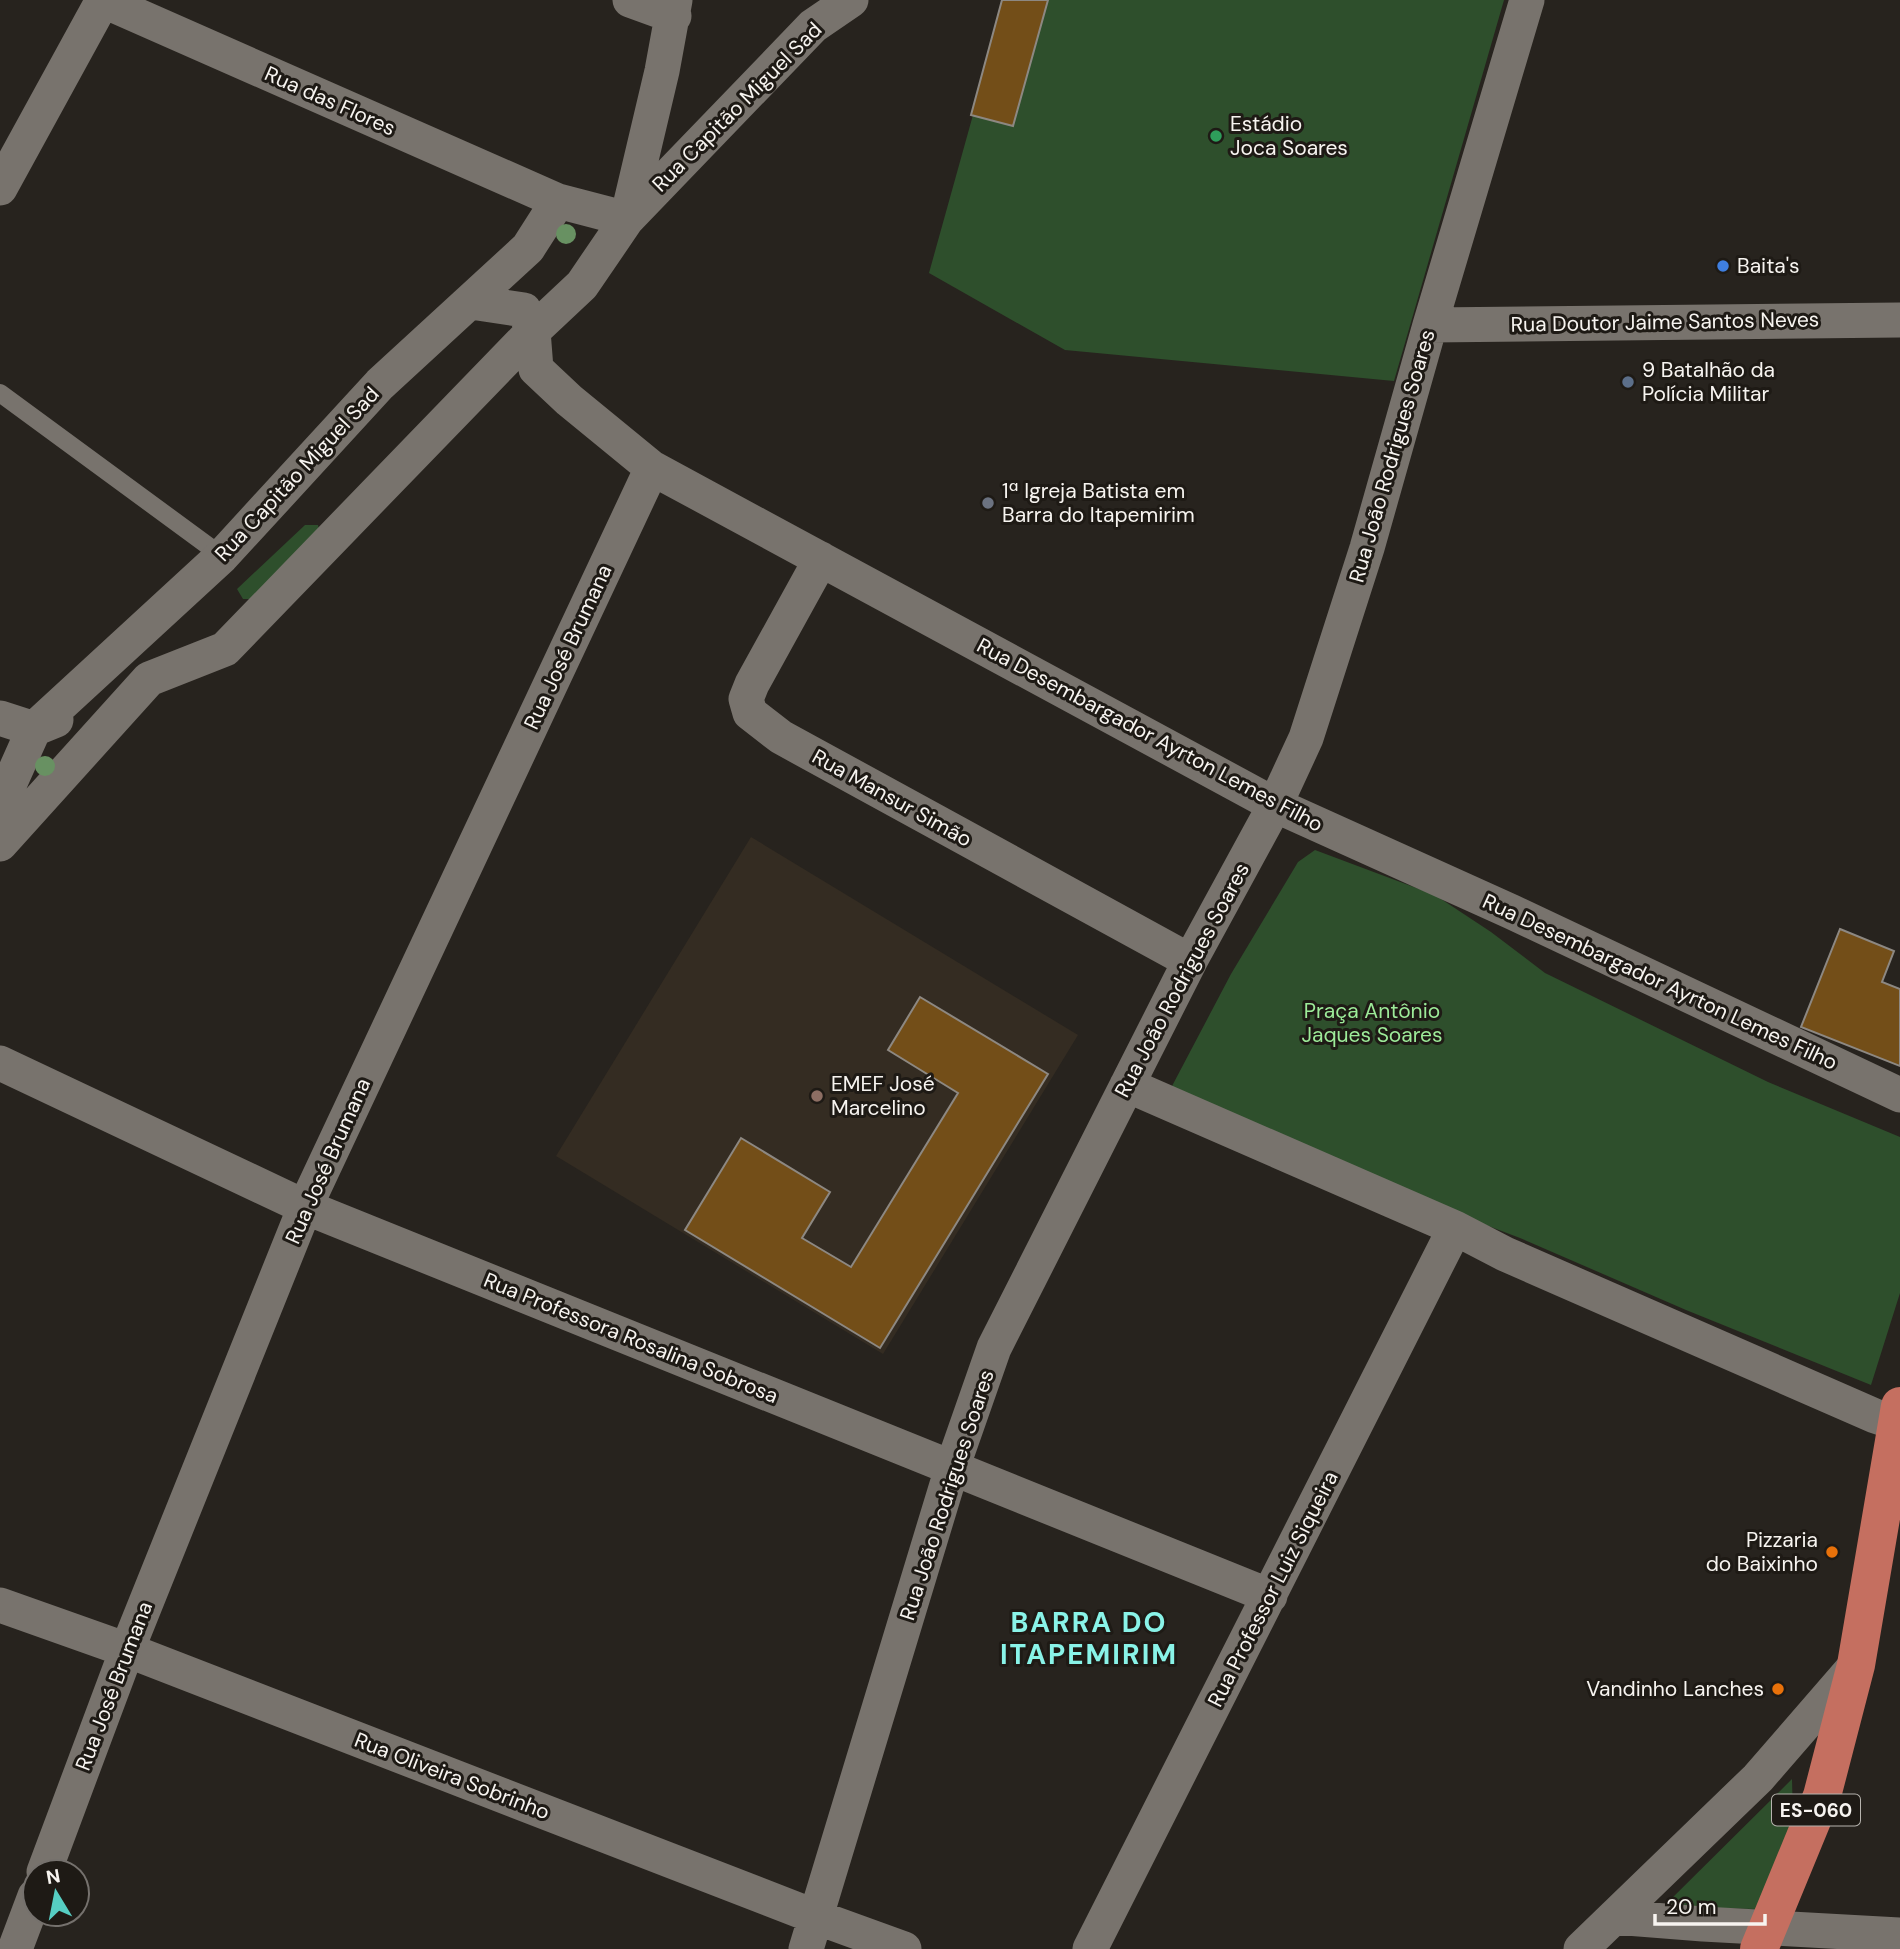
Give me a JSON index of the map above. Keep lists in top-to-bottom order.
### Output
{
  "streets": {
    "main road": ["ES-060"],
    "street": [
      "Rua das Flores",
      "Rua Capitão Miguel Sad",
      "Rua Doutor Jaime Santos Neves",
      "Rua João Rodrigues Soares",
      "Rua José Brumana",
      "Rua Desembargador Ayrton Lemes Filho",
      "Rua Mansur Simão",
      "Rua Professora Rosalina Sobrosa",
      "Rua Professor Luiz Siqueira",
      "Rua Oliveira Sobrinho"
    ]
  },
  "crossings": [
    ["Rua das Flores", "Rua Capitão Miguel Sad"],
    ["Rua Capitão Miguel Sad", "Rua Desembargador Ayrton Lemes Filho"],
    ["Rua Doutor Jaime Santos Neves", "Rua João Rodrigues Soares"],
    ["Rua João Rodrigues Soares", "Rua Desembargador Ayrton Lemes Filho"],
    ["Rua João Rodrigues Soares", "Rua Mansur Simão"],
    ["Rua João Rodrigues Soares", "Rua Professora Rosalina Sobrosa"],
    ["Rua João Rodrigues Soares", "Rua Oliveira Sobrinho"],
    ["Rua José Brumana", "Rua Desembargador Ayrton Lemes Filho"],
    ["Rua José Brumana", "Rua Professora Rosalina Sobrosa"],
    ["Rua José Brumana", "Rua Oliveira Sobrinho"],
    ["Rua Desembargador Ayrton Lemes Filho", "Rua Mansur Simão"],
    ["Rua Professora Rosalina Sobrosa", "Rua Professor Luiz Siqueira"]
  ],
  "districts": ["BARRA DO ITAPEMIRIM"],
  "parks": ["Praça Antônio Jaques Soares"],
  "places": [
    "Estádio Joca Soares",
    "Baita's",
    "9 Batalhão da Polícia Militar",
    "1ª Igreja Batista em Barra do Itapemirim",
    "EMEF José Marcelino",
    "Pizzaria do Baixinho",
    "Vandinho Lanches"
  ],
  "scale_bar": "20 m",
  "north": "top"
}
